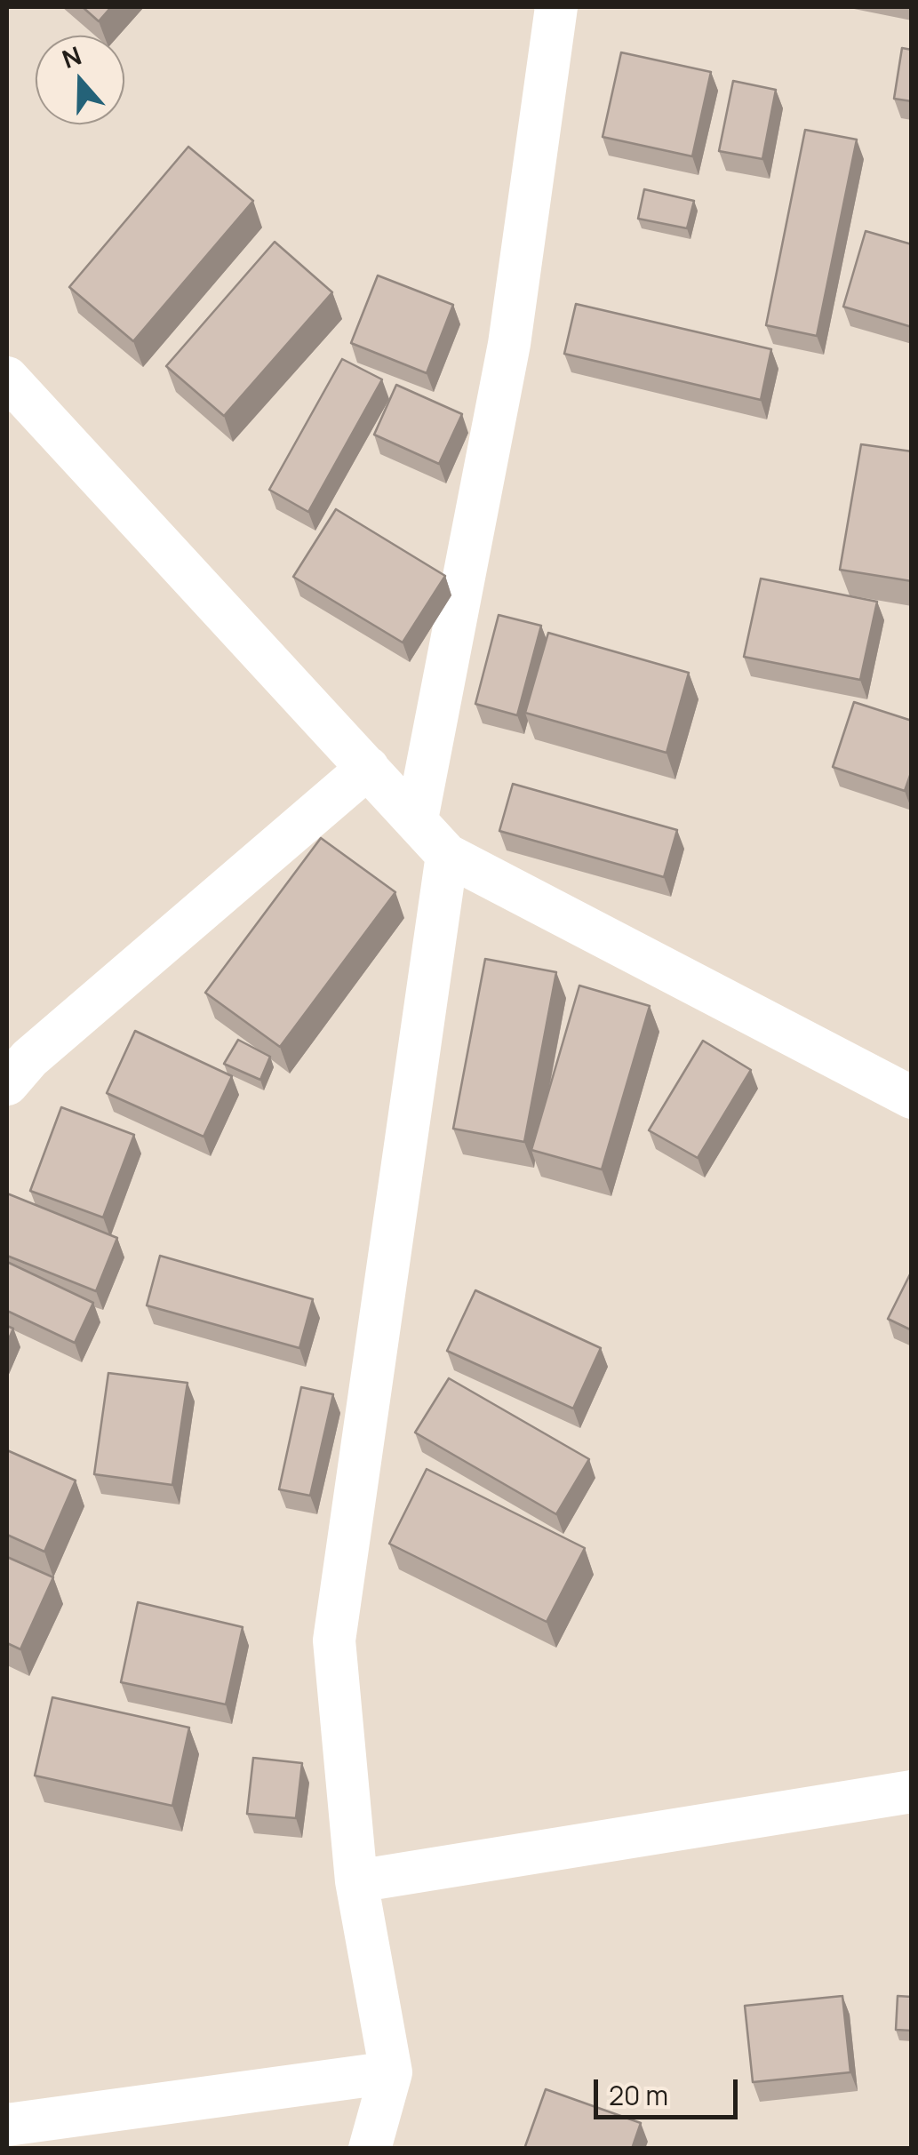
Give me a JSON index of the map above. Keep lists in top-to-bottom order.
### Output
{
  "scale_bar": "20 m",
  "north": "top"
}
